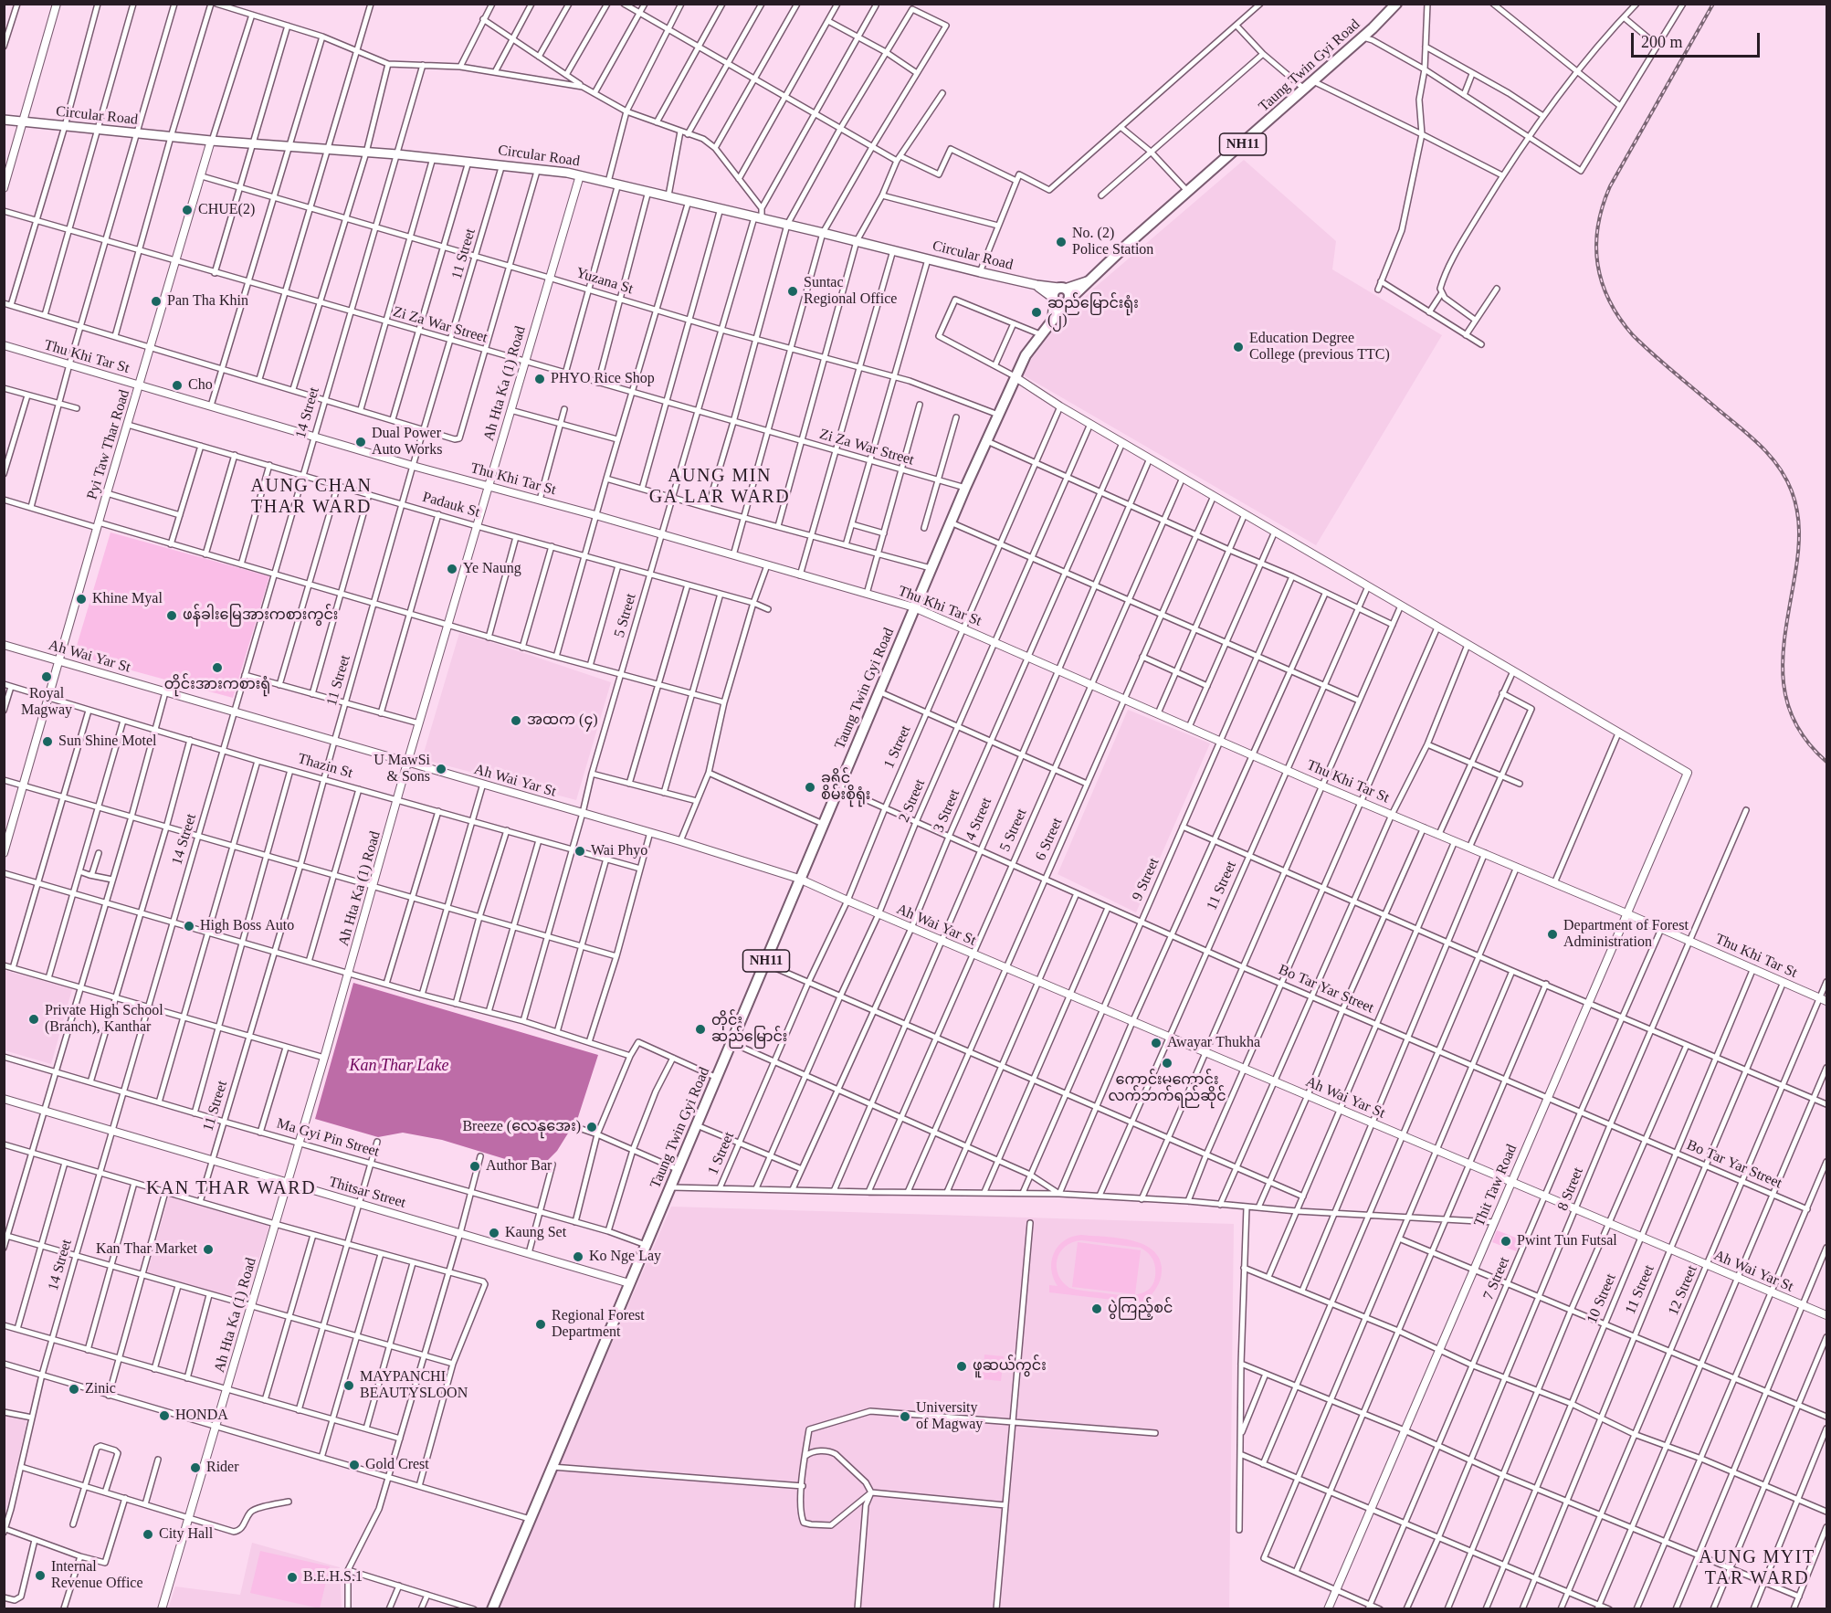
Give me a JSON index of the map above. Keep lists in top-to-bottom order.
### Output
{
  "streets": {
    "highway": ["Taung Twin Gyi Road", "NH11"],
    "main road": ["Circular Road"],
    "street": [
      "11 Street",
      "Yuzana St",
      "Zi Za War Street",
      "Thu Khi Tar St",
      "Ah Hta Ka (1) Road",
      "14 Street",
      "Pyi Taw Thar Road",
      "Padauk St",
      "5 Street",
      "Ah Wai Yar St",
      "1 Street",
      "Thazin St",
      "2 Street",
      "3 Street",
      "4 Street",
      "6 Street",
      "9 Street",
      "Bo Tar Yar Street",
      "Ma Gyi Pin Street",
      "Thit Taw Road",
      "8 Street",
      "Thitsar Street",
      "7 Street",
      "12 Street",
      "10 Street"
    ]
  },
  "crossings": [
    ["Taung Twin Gyi Road", "Circular Road"],
    ["Taung Twin Gyi Road", "Yuzana St"],
    ["Taung Twin Gyi Road", "Zi Za War Street"],
    ["Taung Twin Gyi Road", "Thu Khi Tar St"],
    ["Taung Twin Gyi Road", "Ah Wai Yar St"],
    ["Taung Twin Gyi Road", "Bo Tar Yar Street"],
    ["Taung Twin Gyi Road", "Ma Gyi Pin Street"],
    ["Taung Twin Gyi Road", "Thitsar Street"],
    ["Circular Road", "11 Street"],
    ["Circular Road", "Ah Hta Ka (1) Road"],
    ["Circular Road", "14 Street"],
    ["Circular Road", "Pyi Taw Thar Road"],
    ["Circular Road", "5 Street"],
    ["11 Street", "Yuzana St"],
    ["11 Street", "Zi Za War Street"],
    ["11 Street", "Thu Khi Tar St"],
    ["11 Street", "Padauk St"],
    ["11 Street", "Ah Wai Yar St"],
    ["11 Street", "Thazin St"],
    ["11 Street", "Bo Tar Yar Street"],
    ["11 Street", "Ma Gyi Pin Street"],
    ["11 Street", "Thitsar Street"],
    ["Yuzana St", "Ah Hta Ka (1) Road"],
    ["Yuzana St", "14 Street"],
    ["Yuzana St", "Pyi Taw Thar Road"],
    ["Yuzana St", "5 Street"],
    ["Zi Za War Street", "Ah Hta Ka (1) Road"],
    ["Zi Za War Street", "14 Street"],
    ["Zi Za War Street", "Pyi Taw Thar Road"],
    ["Zi Za War Street", "5 Street"],
    ["Thu Khi Tar St", "Ah Hta Ka (1) Road"],
    ["Thu Khi Tar St", "14 Street"],
    ["Thu Khi Tar St", "Pyi Taw Thar Road"],
    ["Thu Khi Tar St", "5 Street"],
    ["Thu Khi Tar St", "1 Street"],
    ["Thu Khi Tar St", "2 Street"],
    ["Thu Khi Tar St", "3 Street"],
    ["Thu Khi Tar St", "4 Street"],
    ["Thu Khi Tar St", "6 Street"],
    ["Thu Khi Tar St", "9 Street"],
    ["Thu Khi Tar St", "Thit Taw Road"],
    ["Thu Khi Tar St", "8 Street"],
    ["Thu Khi Tar St", "7 Street"],
    ["Thu Khi Tar St", "12 Street"],
    ["Thu Khi Tar St", "10 Street"],
    ["Ah Hta Ka (1) Road", "Padauk St"],
    ["Ah Hta Ka (1) Road", "Ah Wai Yar St"],
    ["Ah Hta Ka (1) Road", "Thazin St"],
    ["Ah Hta Ka (1) Road", "Ma Gyi Pin Street"],
    ["Ah Hta Ka (1) Road", "Thitsar Street"],
    ["14 Street", "Padauk St"],
    ["14 Street", "Ah Wai Yar St"],
    ["14 Street", "Thazin St"],
    ["14 Street", "Ma Gyi Pin Street"],
    ["14 Street", "Thitsar Street"],
    ["Pyi Taw Thar Road", "Padauk St"],
    ["Pyi Taw Thar Road", "Ah Wai Yar St"],
    ["Pyi Taw Thar Road", "Thazin St"],
    ["Padauk St", "5 Street"],
    ["5 Street", "Ah Wai Yar St"],
    ["5 Street", "Thazin St"],
    ["5 Street", "Bo Tar Yar Street"],
    ["Ah Wai Yar St", "1 Street"],
    ["Ah Wai Yar St", "2 Street"],
    ["Ah Wai Yar St", "3 Street"],
    ["Ah Wai Yar St", "4 Street"],
    ["Ah Wai Yar St", "6 Street"],
    ["Ah Wai Yar St", "9 Street"],
    ["Ah Wai Yar St", "Thit Taw Road"],
    ["Ah Wai Yar St", "8 Street"],
    ["Ah Wai Yar St", "7 Street"],
    ["Ah Wai Yar St", "12 Street"],
    ["Ah Wai Yar St", "10 Street"],
    ["1 Street", "Bo Tar Yar Street"],
    ["2 Street", "Bo Tar Yar Street"],
    ["3 Street", "Bo Tar Yar Street"],
    ["4 Street", "Bo Tar Yar Street"],
    ["6 Street", "Bo Tar Yar Street"],
    ["9 Street", "Bo Tar Yar Street"],
    ["Bo Tar Yar Street", "Thit Taw Road"],
    ["Bo Tar Yar Street", "8 Street"],
    ["Bo Tar Yar Street", "7 Street"],
    ["Bo Tar Yar Street", "12 Street"],
    ["Bo Tar Yar Street", "10 Street"]
  ],
  "districts": [
    "AUNG MIN GA LAR WARD",
    "AUNG CHAN THAR WARD",
    "KAN THAR WARD",
    "AUNG MYIT TAR WARD"
  ],
  "water": ["Kan Thar Lake"],
  "places": [
    "CHUE(2)",
    "No. (2) Police Station",
    "Suntac Regional Office",
    "Pan Tha Khin",
    "ဆည်မြောင်းရုံး (၂)",
    "Education Degree College (previous TTC)",
    "PHYO Rice Shop",
    "Cho",
    "Dual Power Auto Works",
    "Ye Naung",
    "Khine Myal",
    "ဖန်ခါးမြေအားကစားကွင်း",
    "တိုင်းအားကစားရုံ",
    "Royal Magway",
    "အထက (၄)",
    "Sun Shine Motel",
    "U MawSi & Sons",
    "ခရိုင် စိမ်းစိုရုံး",
    "Wai Phyo",
    "High Boss Auto",
    "Department of Forest Administration",
    "Private High School (Branch), Kanthar",
    "တိုင်း ဆည်မြောင်း",
    "Awayar Thukha",
    "ကောင်းမှကောင်း လက်ဘက်ရည်ဆိုင်",
    "Breeze (လေနုအေး)",
    "Author Bar",
    "Kaung Set",
    "Pwint Tun Futsal",
    "Kan Thar Market",
    "Ko Nge Lay",
    "ပွဲကြည့်စင်",
    "Regional Forest Department",
    "ဖူဆယ်ကွင်း",
    "MAYPANCHI BEAUTYSLOON",
    "Zinic",
    "HONDA",
    "University of Magway",
    "Gold Crest",
    "Rider",
    "City Hall",
    "Internal Revenue Office",
    "B.E.H.S.1"
  ],
  "scale_bar": "200 m"
}
